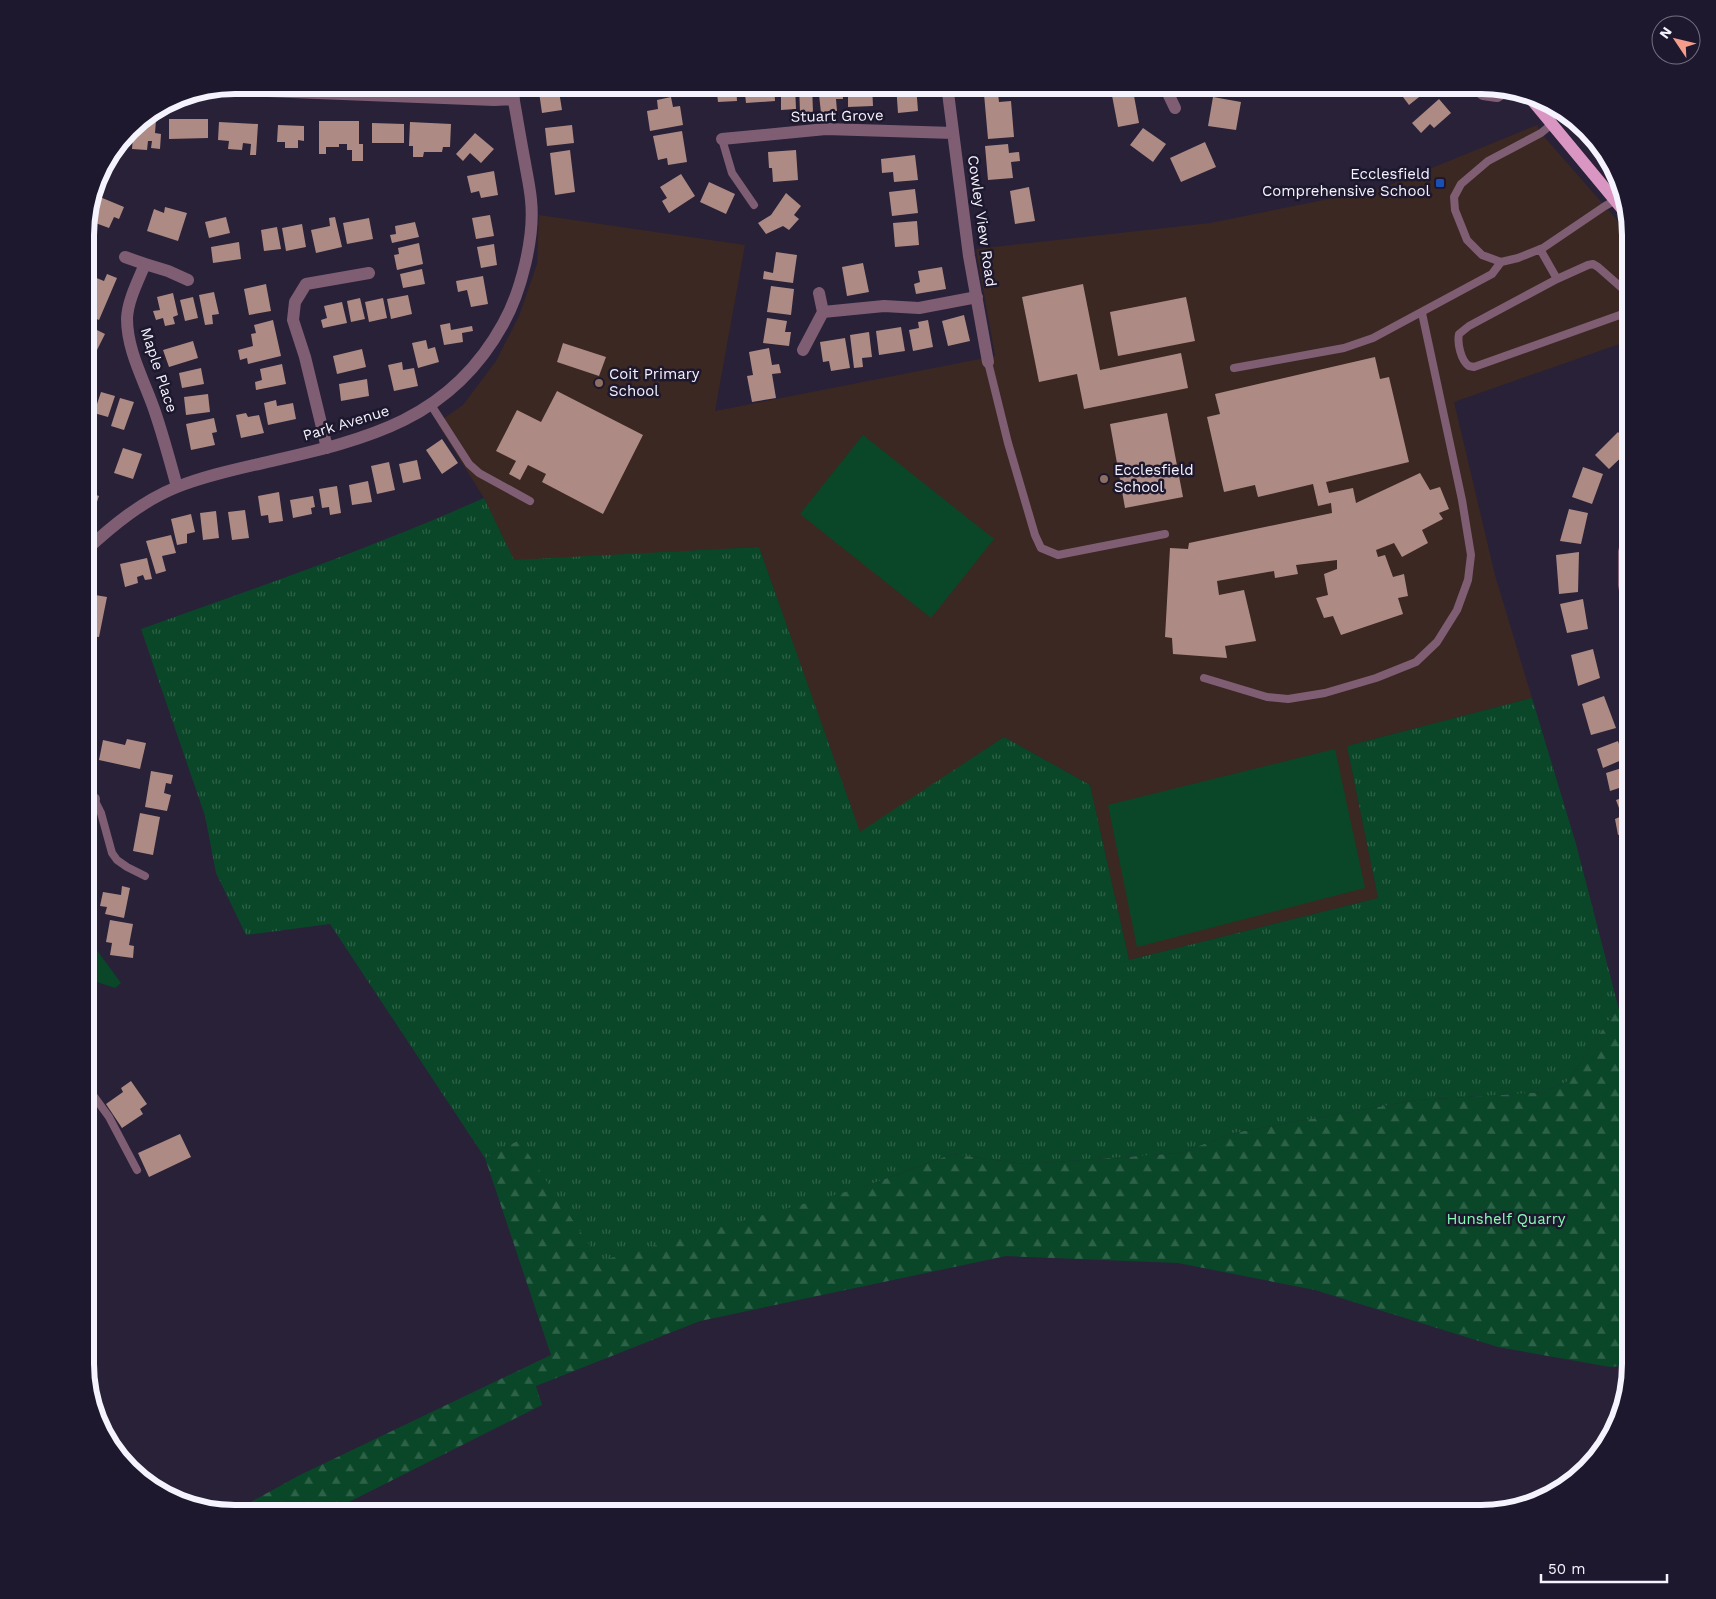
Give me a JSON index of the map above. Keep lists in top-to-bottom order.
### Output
{
  "streets": {
    "street": [
      "Stuart Grove",
      "Cowley View Road",
      "Maple Place",
      "Park Avenue"
    ]
  },
  "crossings": [
    ["Stuart Grove", "Cowley View Road"],
    ["Maple Place", "Park Avenue"]
  ],
  "parks": ["Hunshelf Quarry"],
  "places": {
    "transit": ["Ecclesfield Comprehensive School"],
    "other": ["Coit Primary School", "Ecclesfield School"]
  },
  "scale_bar": "50 m",
  "north": "top left"
}
